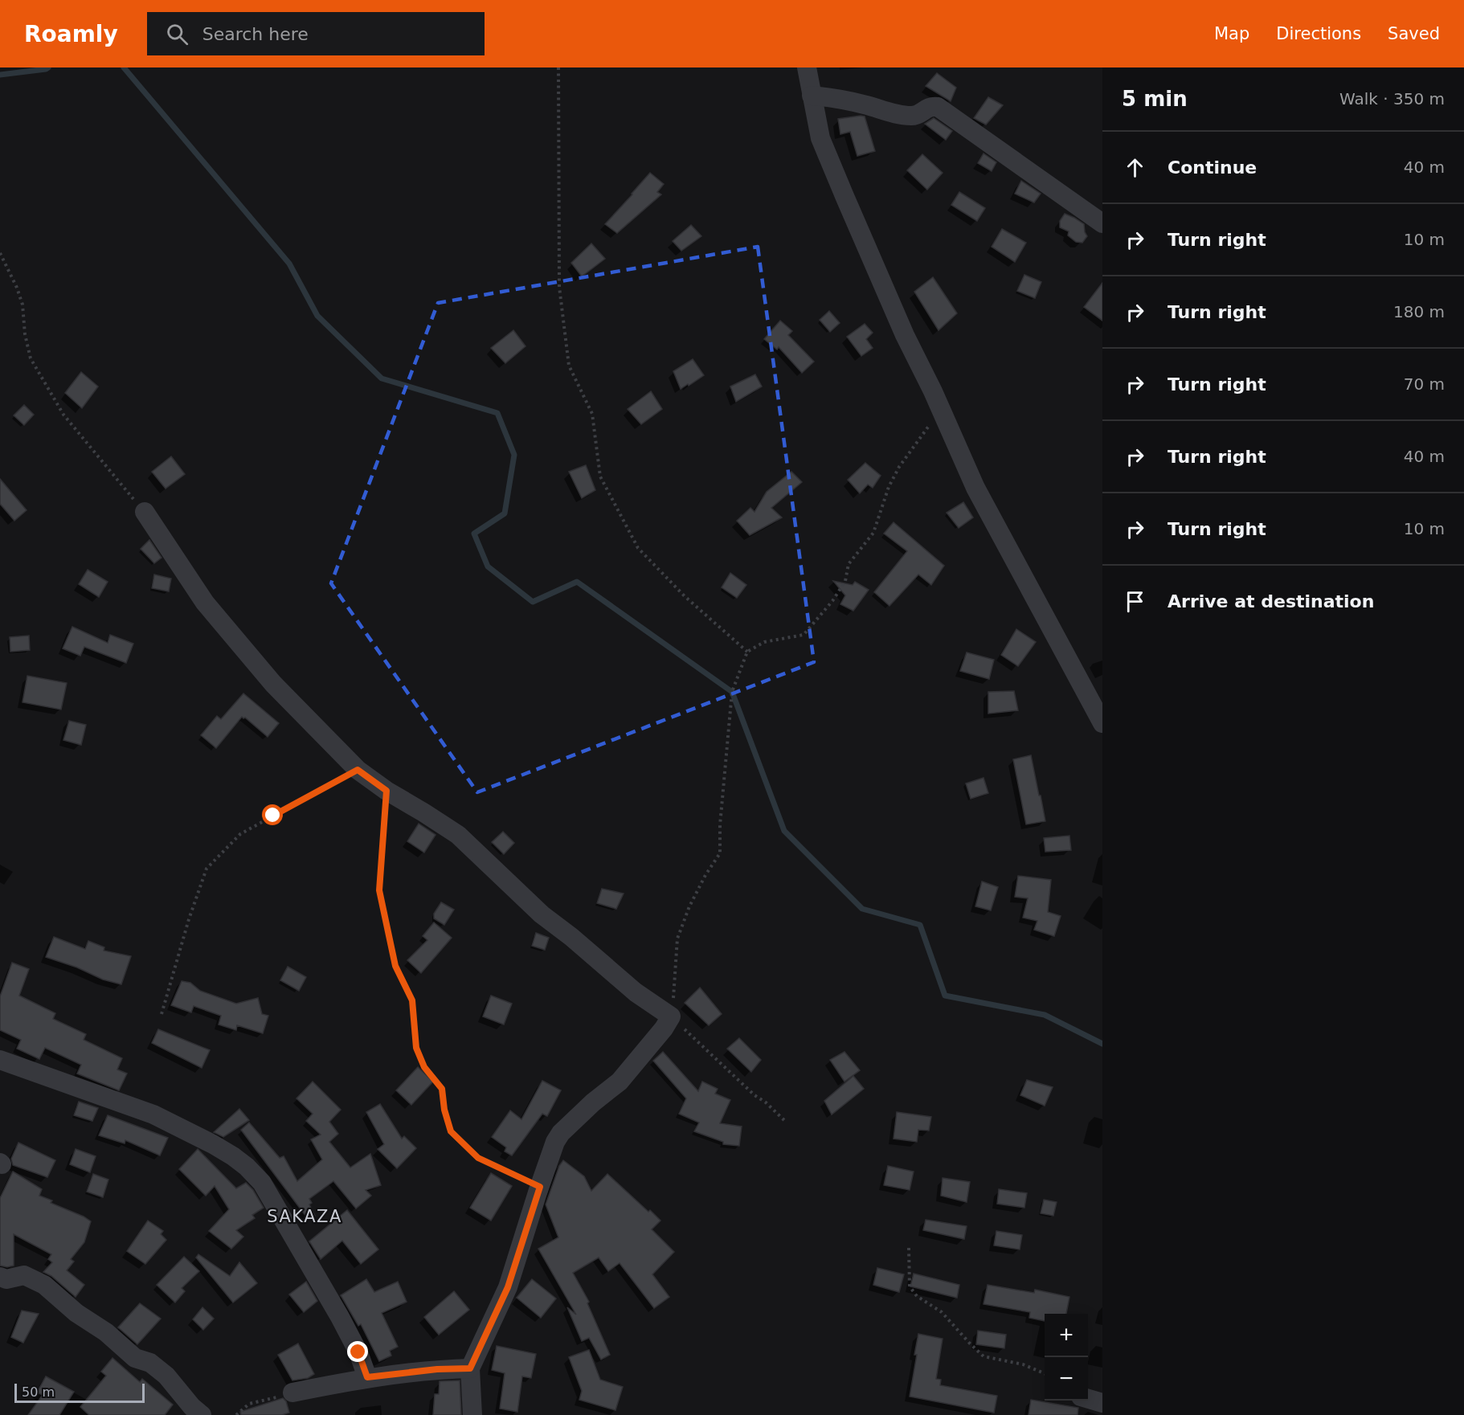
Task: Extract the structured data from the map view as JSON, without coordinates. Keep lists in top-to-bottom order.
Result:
{
  "districts": ["SAKAZA"],
  "scale_bar": "50 m",
  "page": {
    "header": "Roamly",
    "search": "Search here",
    "nav": ["Map", "Directions", "Saved"],
    "heading": ["5 min", "Walk · 350 m"],
    "list": [
      ["Continue", "40 m"],
      ["Turn right", "10 m"],
      ["Turn right", "180 m"],
      ["Turn right", "70 m"],
      ["Turn right", "40 m"],
      ["Turn right", "10 m"],
      "Arrive at destination"
    ],
    "map_buttons": ["+", "−"],
    "scale": "50 m"
  }
}
